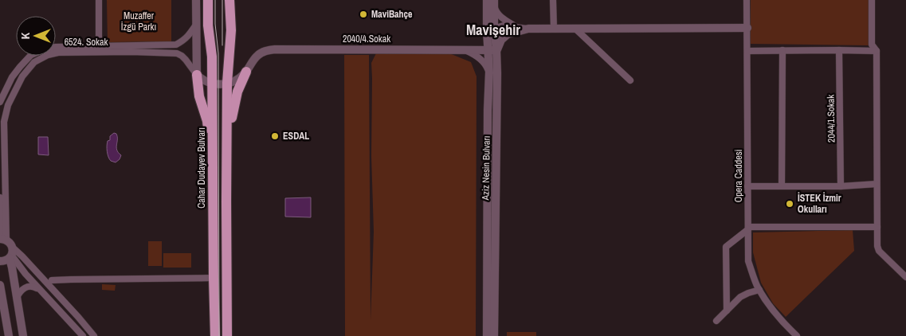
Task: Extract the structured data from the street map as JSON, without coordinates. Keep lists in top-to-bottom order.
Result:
{
  "streets": {
    "main road": ["Cahar Dudayev Bulvarı"],
    "street": [
      "2040/4.Sokak",
      "6524. Sokak",
      "2044/1.Sokak",
      "Aziz Nesin Bulvarı",
      "Opera Caddesi"
    ]
  },
  "crossings": [
    ["2040/4.Sokak", "Aziz Nesin Bulvarı"]
  ],
  "districts": ["Mavişehir"],
  "parks": ["Muzaffer İzgü Parkı"],
  "places": ["MaviBahçe", "ESDAL", "İSTEK İzmir Okulları"],
  "north": "left"
}
